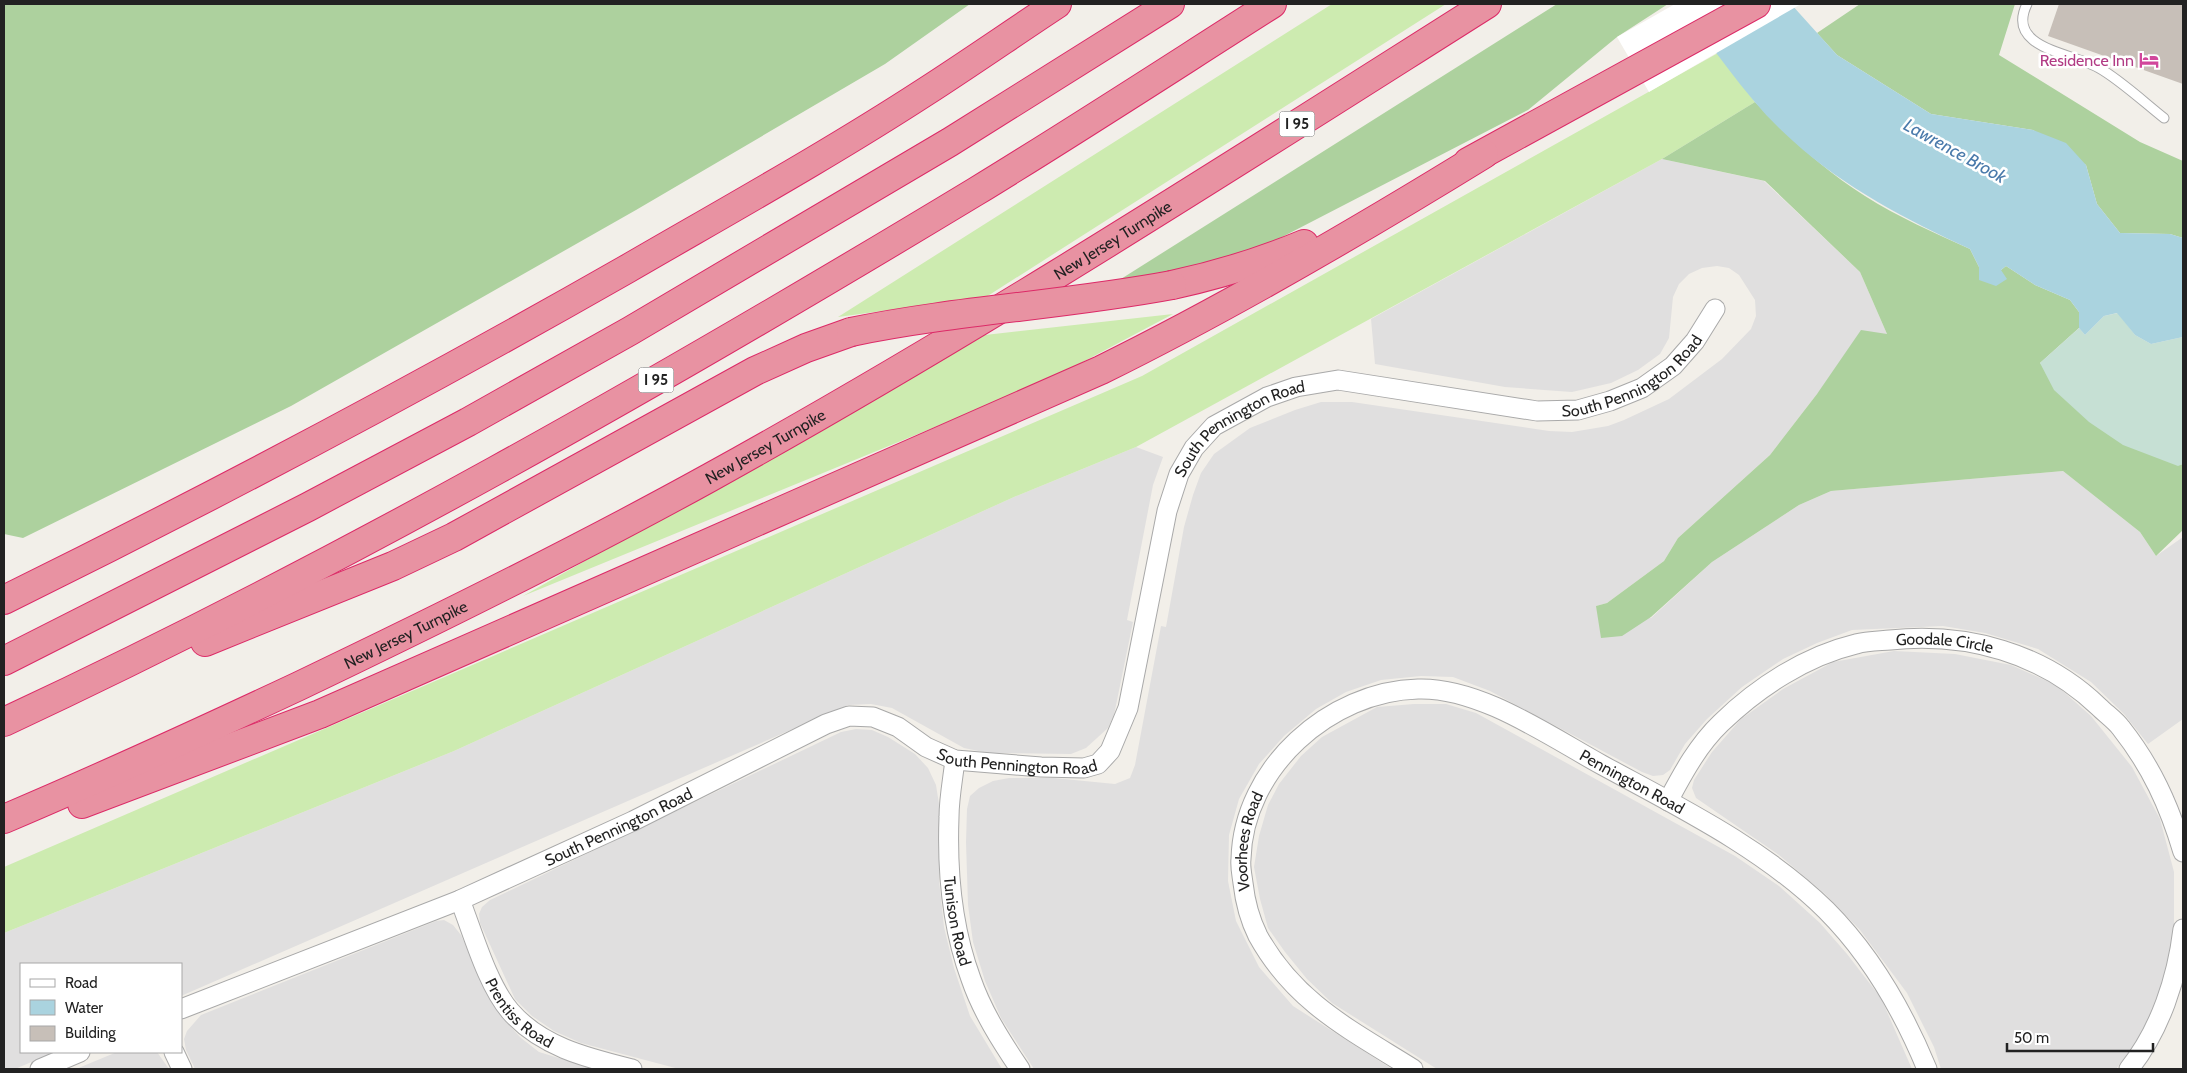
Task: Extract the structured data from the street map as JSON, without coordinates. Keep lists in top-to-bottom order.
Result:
{
  "streets": {
    "highway": ["I 95", "New Jersey Turnpike"],
    "street": [
      "South Pennington Road",
      "Goodale Circle",
      "Pennington Road",
      "Voorhees Road",
      "Tunison Road",
      "Prentiss Road"
    ]
  },
  "crossings": [
    ["South Pennington Road", "Tunison Road"],
    ["South Pennington Road", "Prentiss Road"],
    ["Goodale Circle", "Pennington Road"],
    ["Pennington Road", "Voorhees Road"]
  ],
  "water": ["Lawrence Brook"],
  "places": {
    "hotel": ["Residence Inn"]
  },
  "legend": ["Road", "Water", "Building"],
  "scale_bar": "50 m"
}
